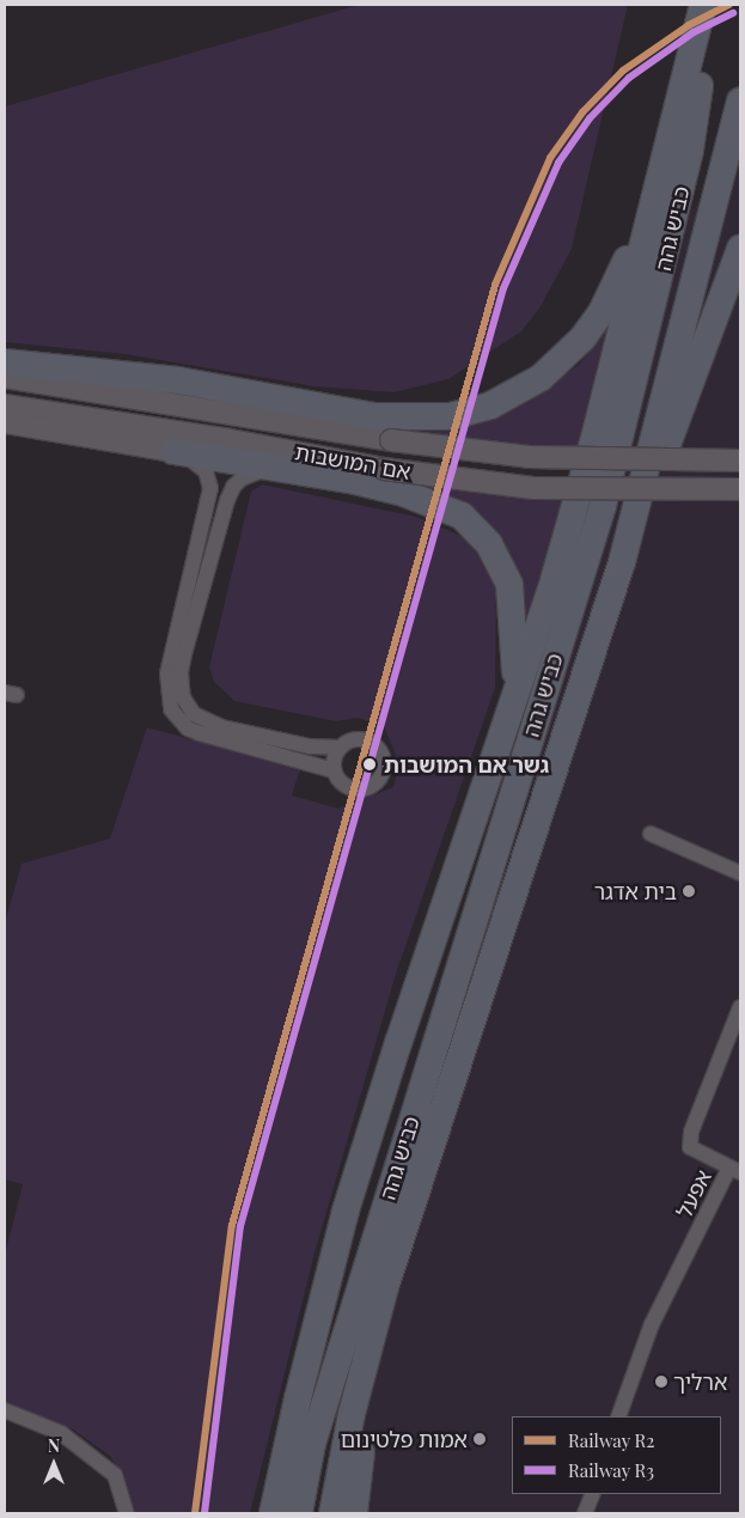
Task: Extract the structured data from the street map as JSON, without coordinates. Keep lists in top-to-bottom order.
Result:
{
  "streets": {
    "highway": ["כביש גהה"],
    "main road": ["אם המושבות"],
    "street": ["אפעל"]
  },
  "places": [
    "גשר אם המושבות",
    "בית אדגר",
    "ארליך",
    "אמות פלטינום"
  ],
  "lines": ["rail line R2", "rail line R3"],
  "legend": ["Railway R2", "Railway R3"],
  "north": "top"
}
